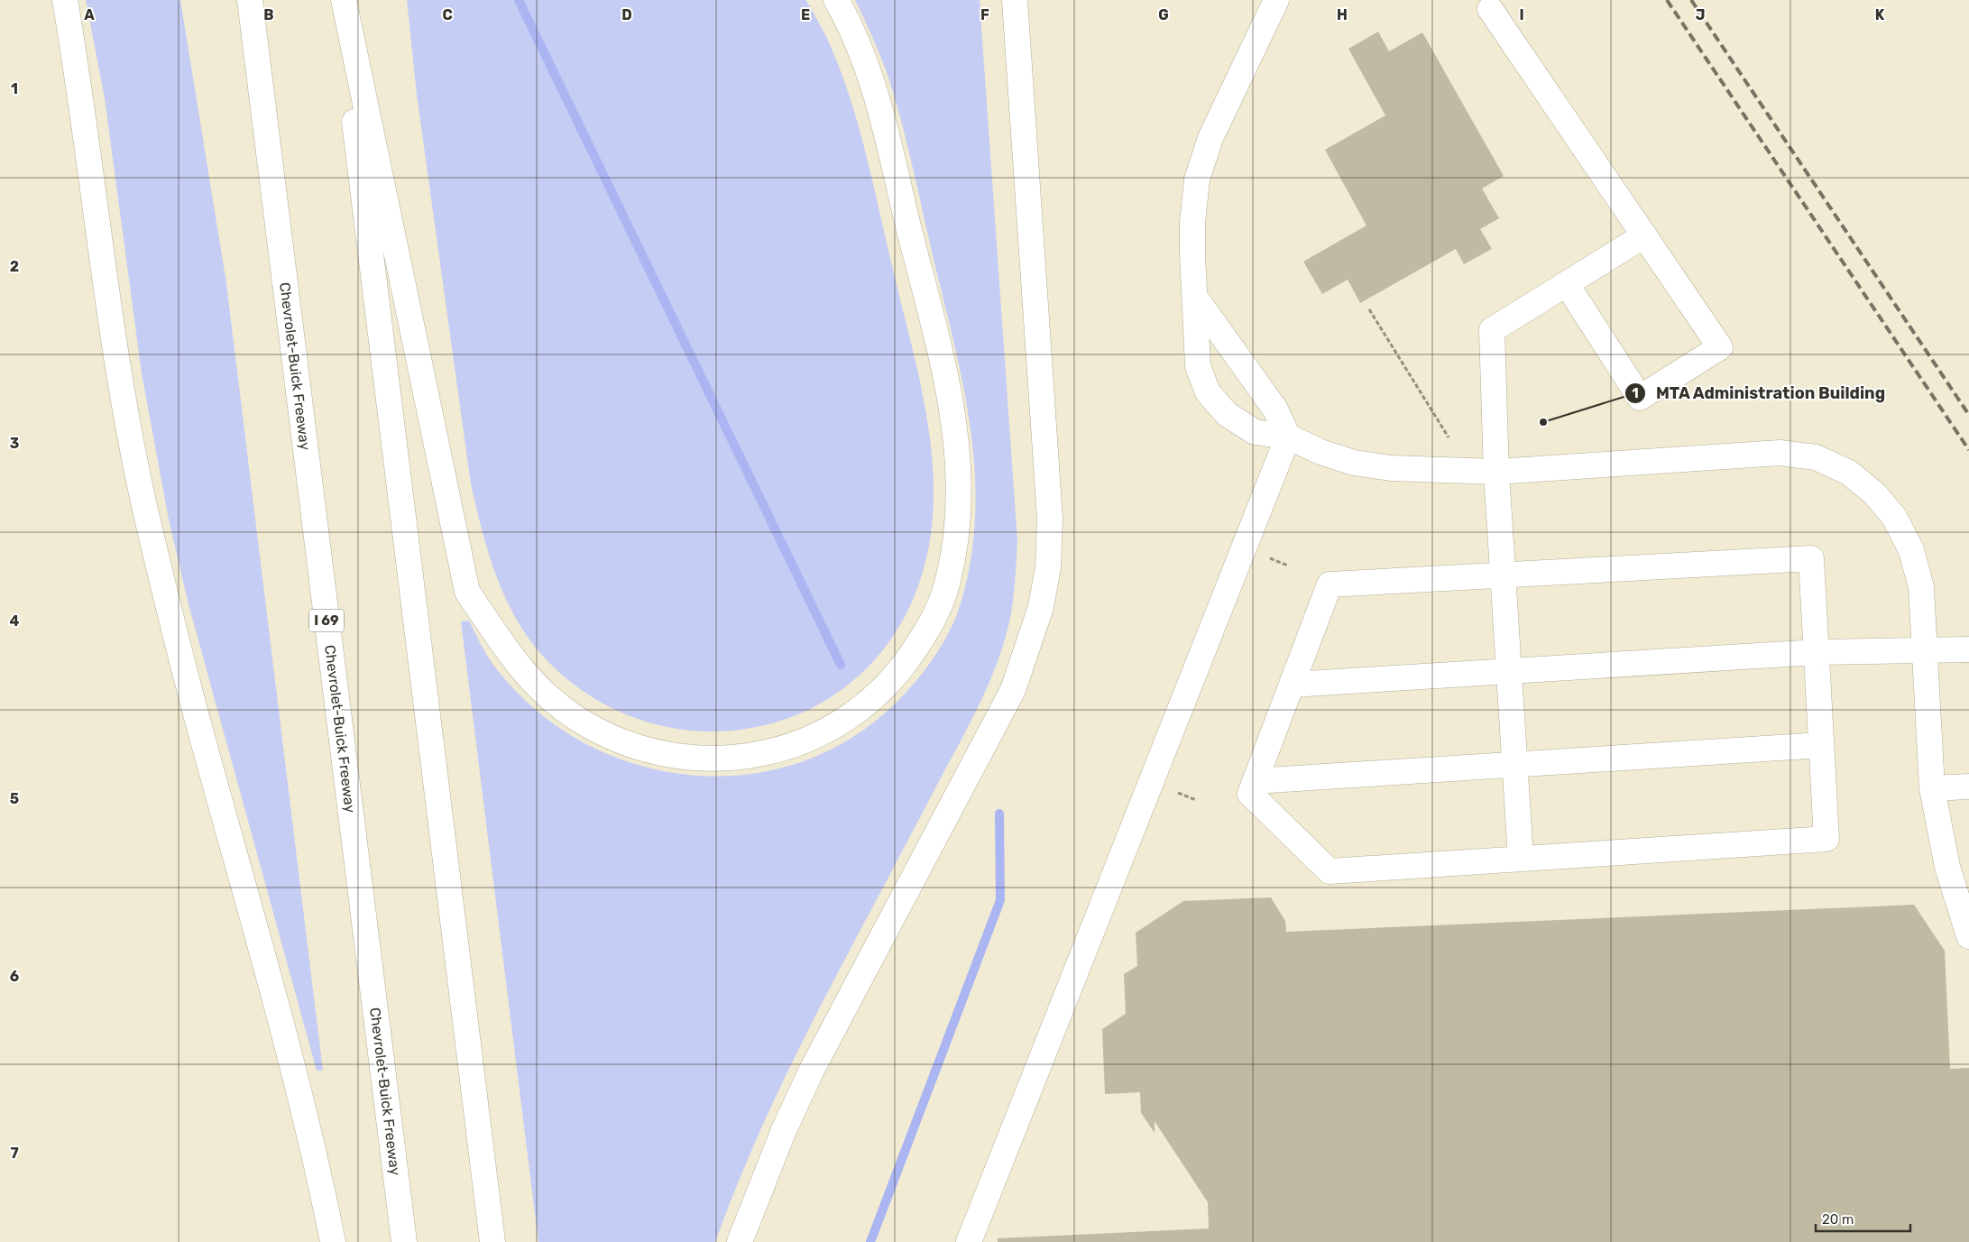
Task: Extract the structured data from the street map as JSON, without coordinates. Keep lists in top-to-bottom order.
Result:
{
  "streets": {
    "main road": ["Chevrolet-Buick Freeway", "I 69"]
  },
  "places": ["MTA Administration Building"],
  "scale_bar": "20 m",
  "grid": {
    "columns": [
      "A",
      "B",
      "C",
      "D",
      "E",
      "F",
      "G",
      "H",
      "I",
      "J",
      "K"
    ],
    "rows": [
      "1",
      "2",
      "3",
      "4",
      "5",
      "6",
      "7"
    ]
  }
}
